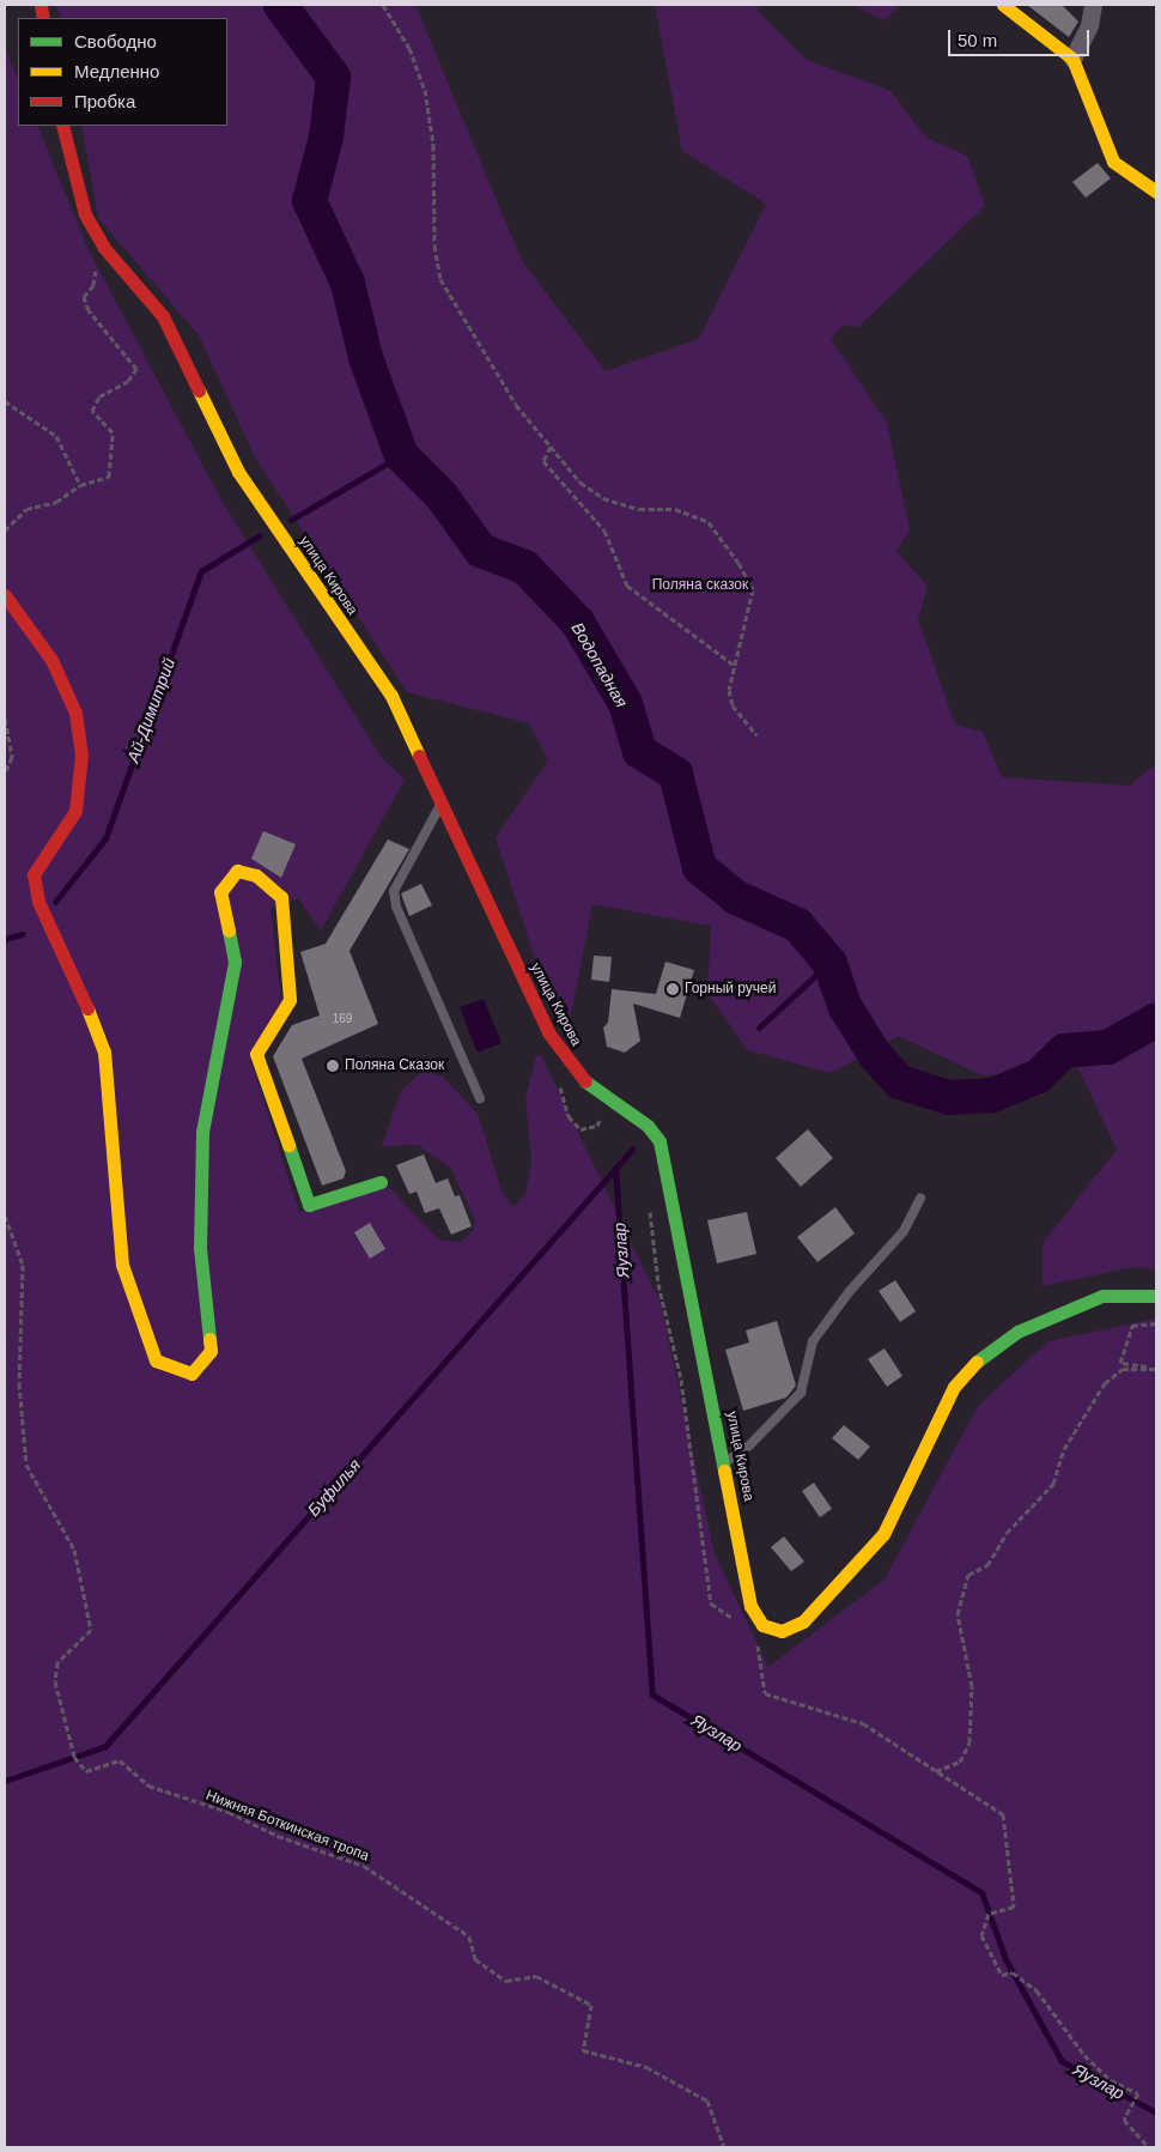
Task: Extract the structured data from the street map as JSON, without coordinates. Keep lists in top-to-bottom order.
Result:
{
  "streets": {
    "street": ["улица Кирова"],
    "path": ["Нижняя Боткинская тропа"]
  },
  "water": [
    "Водопадная",
    "Ай-Димитрий",
    "Яузлар",
    "Буфилья"
  ],
  "parks": ["Поляна сказок"],
  "places": ["Горный ручей", "Поляна Сказок"],
  "house_numbers": ["169"],
  "legend": ["Свободно", "Медленно", "Пробка"],
  "scale_bar": "50 m"
}
